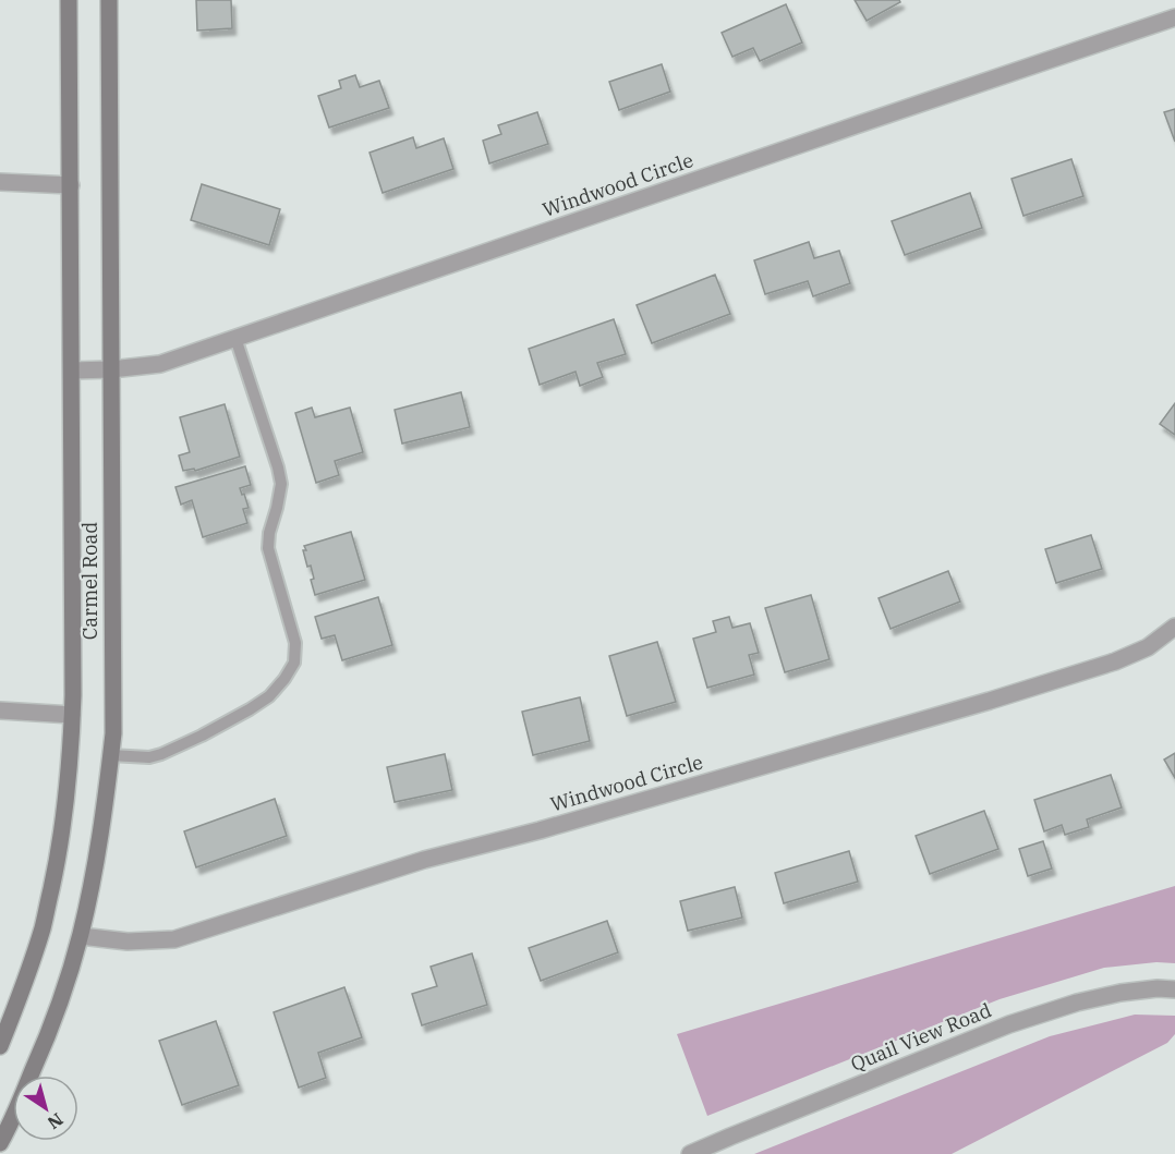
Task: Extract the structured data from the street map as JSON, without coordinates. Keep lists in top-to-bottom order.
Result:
{
  "streets": {
    "main road": ["Carmel Road"],
    "street": ["Windwood Circle", "Quail View Road"]
  },
  "crossings": [
    ["Windwood Circle", "Carmel Road"]
  ],
  "north": "bottom right"
}
